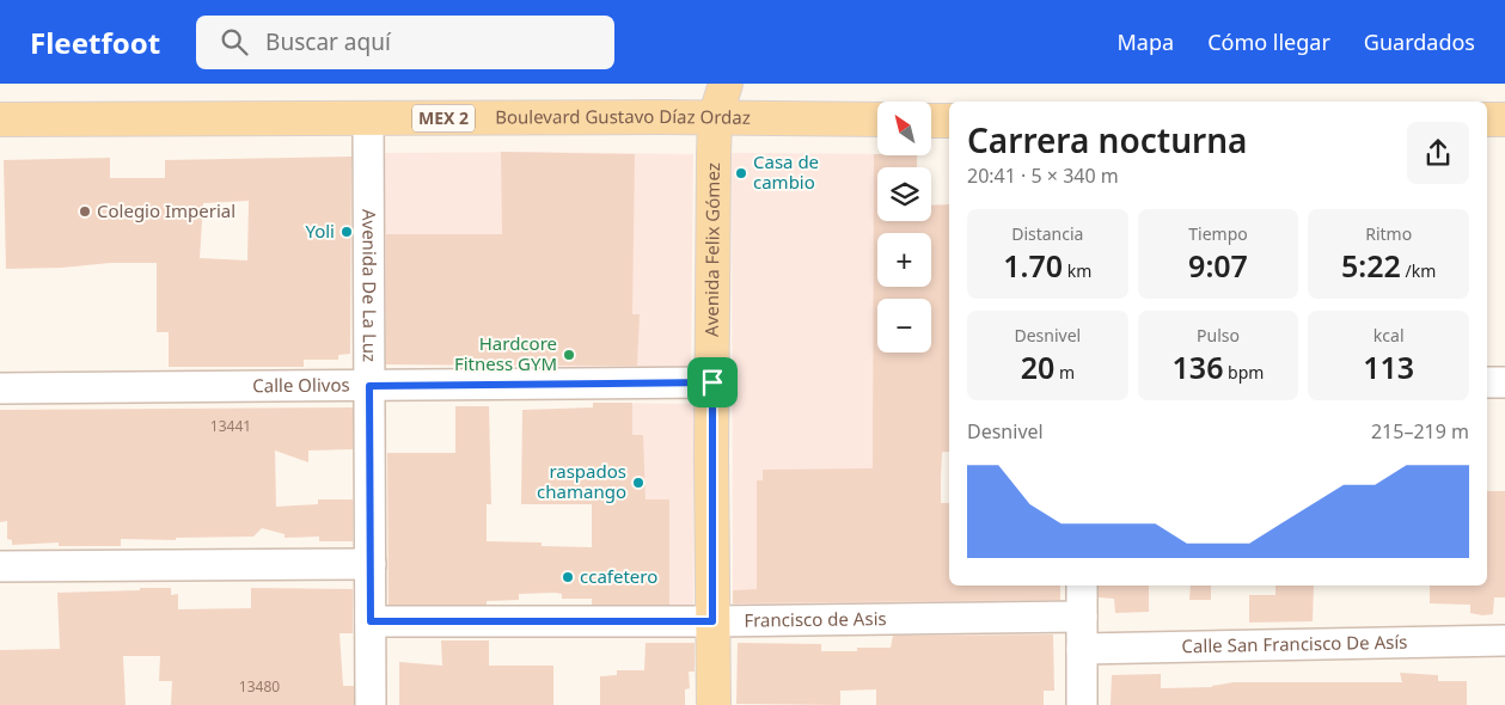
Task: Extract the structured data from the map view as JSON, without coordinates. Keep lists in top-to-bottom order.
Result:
{
  "streets": {
    "main road": ["MEX 2", "Boulevard Gustavo Díaz Ordaz", "Avenida Felix Gómez"],
    "street": [
      "Avenida De La Luz",
      "Calle Olivos",
      "Francisco de Asis",
      "Calle San Francisco De Asís"
    ]
  },
  "crossings": [
    ["Boulevard Gustavo Díaz Ordaz", "Avenida Felix Gómez"],
    ["Boulevard Gustavo Díaz Ordaz", "Avenida De La Luz"],
    ["Avenida Felix Gómez", "Calle Olivos"],
    ["Avenida Felix Gómez", "Francisco de Asis"],
    ["Avenida De La Luz", "Calle Olivos"],
    ["Avenida De La Luz", "Francisco de Asis"]
  ],
  "places": [
    "Casa de cambio",
    "Colegio Imperial",
    "Yoli",
    "Hardcore Fitness GYM",
    "raspados chamango",
    "ccafetero"
  ],
  "house_numbers": ["13441", "13480"],
  "north": "top left",
  "page": {
    "header": "Fleetfoot",
    "search": "Buscar aquí",
    "nav": ["Mapa", "Cómo llegar", "Guardados"],
    "map_buttons": ["+", "−"],
    "heading": ["Carrera nocturna", "20:41 · 5 × 340 m"],
    "stats": [
      ["Distancia", "1.70 km"],
      ["Tiempo", "9:07"],
      ["Ritmo", "5:22 /km"],
      ["Desnivel", "20 m"],
      ["Pulso", "136 bpm"],
      ["kcal", "113"]
    ],
    "chart": ["Desnivel", "215–219 m"]
  }
}
